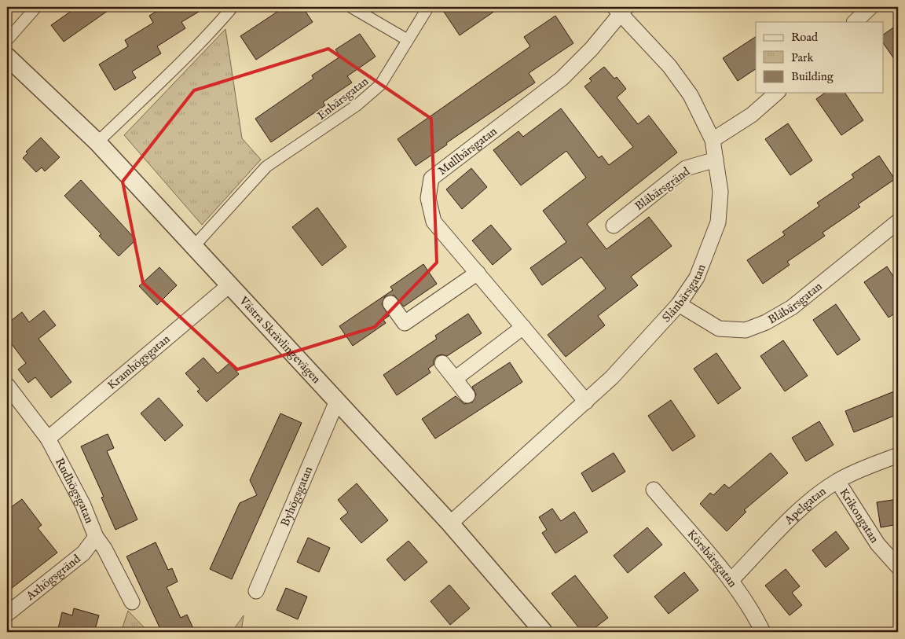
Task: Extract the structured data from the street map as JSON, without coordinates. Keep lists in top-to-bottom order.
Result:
{
  "streets": {
    "street": [
      "Enbärsgatan",
      "Mullbärsgatan",
      "Blåbärsgränd",
      "Slånbärsgatan",
      "Blåbärsgatan",
      "Västra Skrävlingevägen",
      "Kramhögsgatan",
      "Rudhögsgatan",
      "Byhögsgatan",
      "Apelgatan",
      "Krikongatan",
      "Körsbärsgatan",
      "Axhögsgränd"
    ]
  },
  "crossings": [
    ["Enbärsgatan", "Västra Skrävlingevägen"],
    ["Mullbärsgatan", "Slånbärsgatan"],
    ["Blåbärsgränd", "Slånbärsgatan"],
    ["Slånbärsgatan", "Blåbärsgatan"],
    ["Slånbärsgatan", "Västra Skrävlingevägen"],
    ["Västra Skrävlingevägen", "Kramhögsgatan"],
    ["Västra Skrävlingevägen", "Byhögsgatan"],
    ["Kramhögsgatan", "Rudhögsgatan"],
    ["Rudhögsgatan", "Axhögsgränd"],
    ["Apelgatan", "Krikongatan"],
    ["Apelgatan", "Körsbärsgatan"]
  ],
  "legend": ["Road", "Park", "Building"]
}
